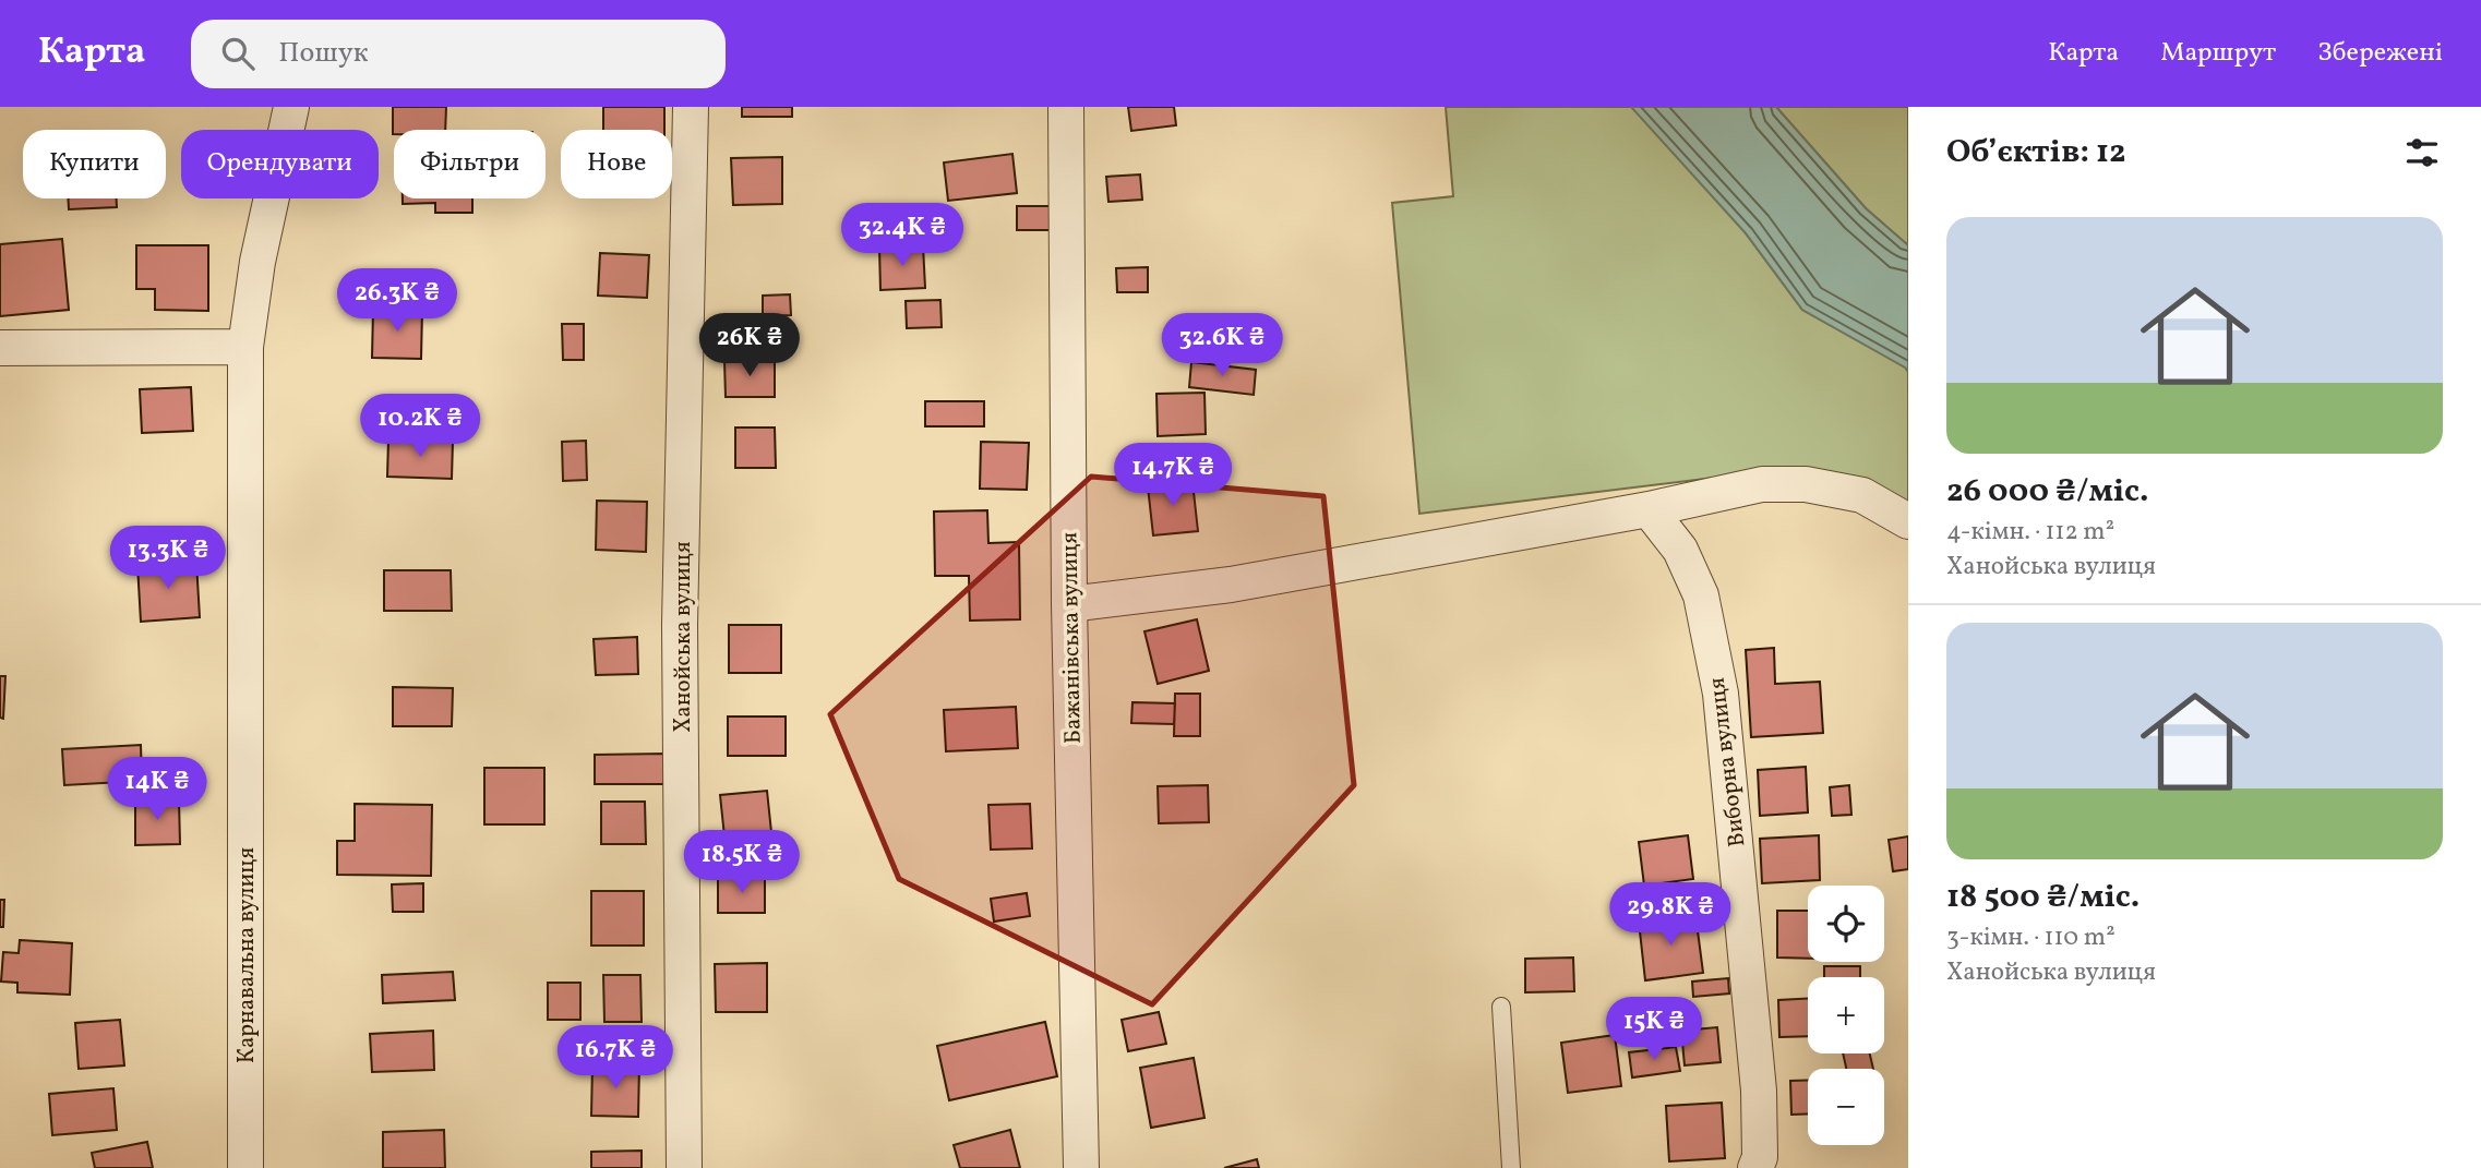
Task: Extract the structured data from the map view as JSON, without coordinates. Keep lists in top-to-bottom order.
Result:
{
  "streets": {
    "street": [
      "Ханойська вулиця",
      "Бажанівська вулиця",
      "Виборна вулиця",
      "Карнавальна вулиця"
    ]
  },
  "page": {
    "header": "Карта",
    "search": "Пошук",
    "nav": ["Карта", "Маршрут", "Збережені"],
    "heading": "Об’єктів: 12",
    "chip": [
      "Купити",
      "Орендувати",
      "Фільтри",
      "Нове"
    ],
    "list": [
      {
        "name": "26 000 ₴/міс.",
        "note": "4-кімн. · 112 m² · Ханойська вулиця"
      },
      {
        "name": "18 500 ₴/міс.",
        "note": "3-кімн. · 110 m² · Ханойська вулиця"
      }
    ],
    "price": [
      "32.4K ₴",
      "26.3K ₴",
      "26K ₴",
      "32.6K ₴",
      "10.2K ₴",
      "14.7K ₴",
      "13.3K ₴",
      "14K ₴",
      "18.5K ₴",
      "29.8K ₴",
      "15K ₴",
      "16.7K ₴"
    ],
    "map_buttons": ["+", "−"]
  }
}
